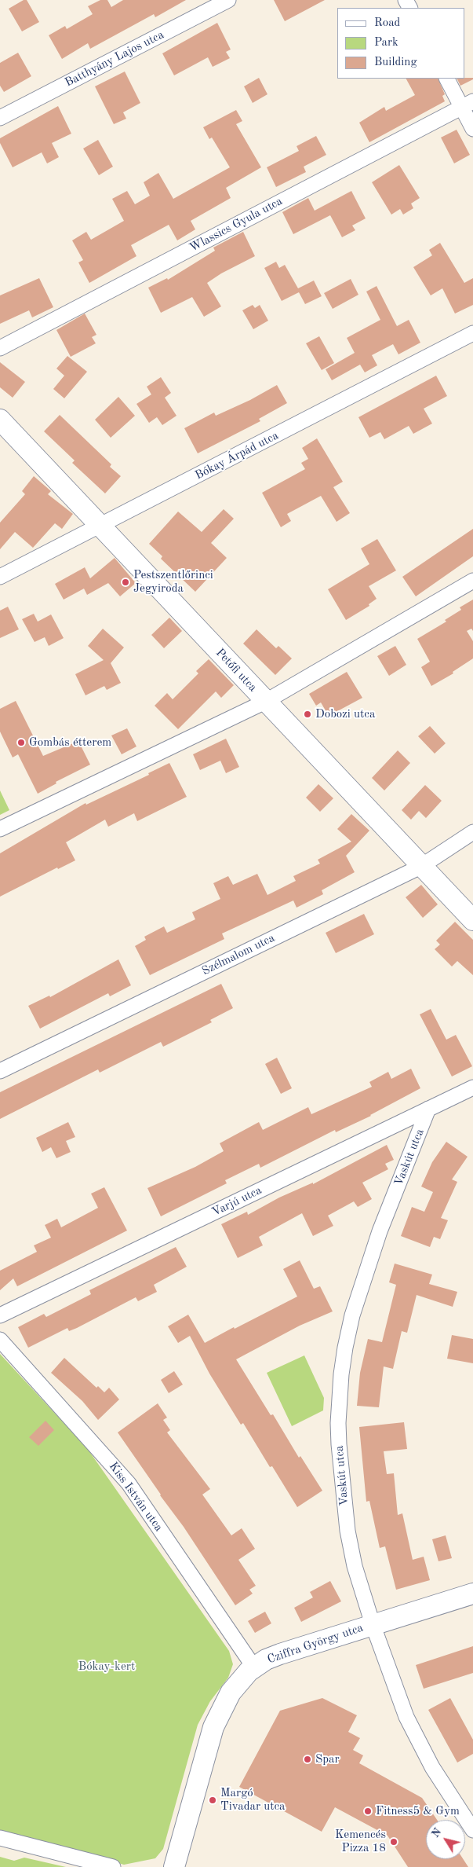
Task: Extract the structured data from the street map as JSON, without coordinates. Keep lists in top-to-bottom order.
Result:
{
  "streets": {
    "main road": ["Petőfi utca", "Cziffra György utca"],
    "street": [
      "Batthyány Lajos utca",
      "Wlassics Gyula utca",
      "Bókay Árpád utca",
      "Szélmalom utca",
      "Vaskút utca",
      "Varjú utca",
      "Kiss István utca"
    ]
  },
  "crossings": [
    ["Bókay Árpád utca", "Petőfi utca"],
    ["Petőfi utca", "Szélmalom utca"],
    ["Vaskút utca", "Varjú utca"],
    ["Vaskút utca", "Cziffra György utca"],
    ["Kiss István utca", "Cziffra György utca"]
  ],
  "parks": ["Bókay-kert"],
  "places": [
    "Pestszentlőrinci Jegyiroda",
    "Dobozi utca",
    "Gombás étterem",
    "Spar",
    "Margó Tivadar utca",
    "Fitness5 & Gym",
    "Kemencés Pizza 18"
  ],
  "legend": ["Road", "Park", "Building"],
  "north": "top left"
}
